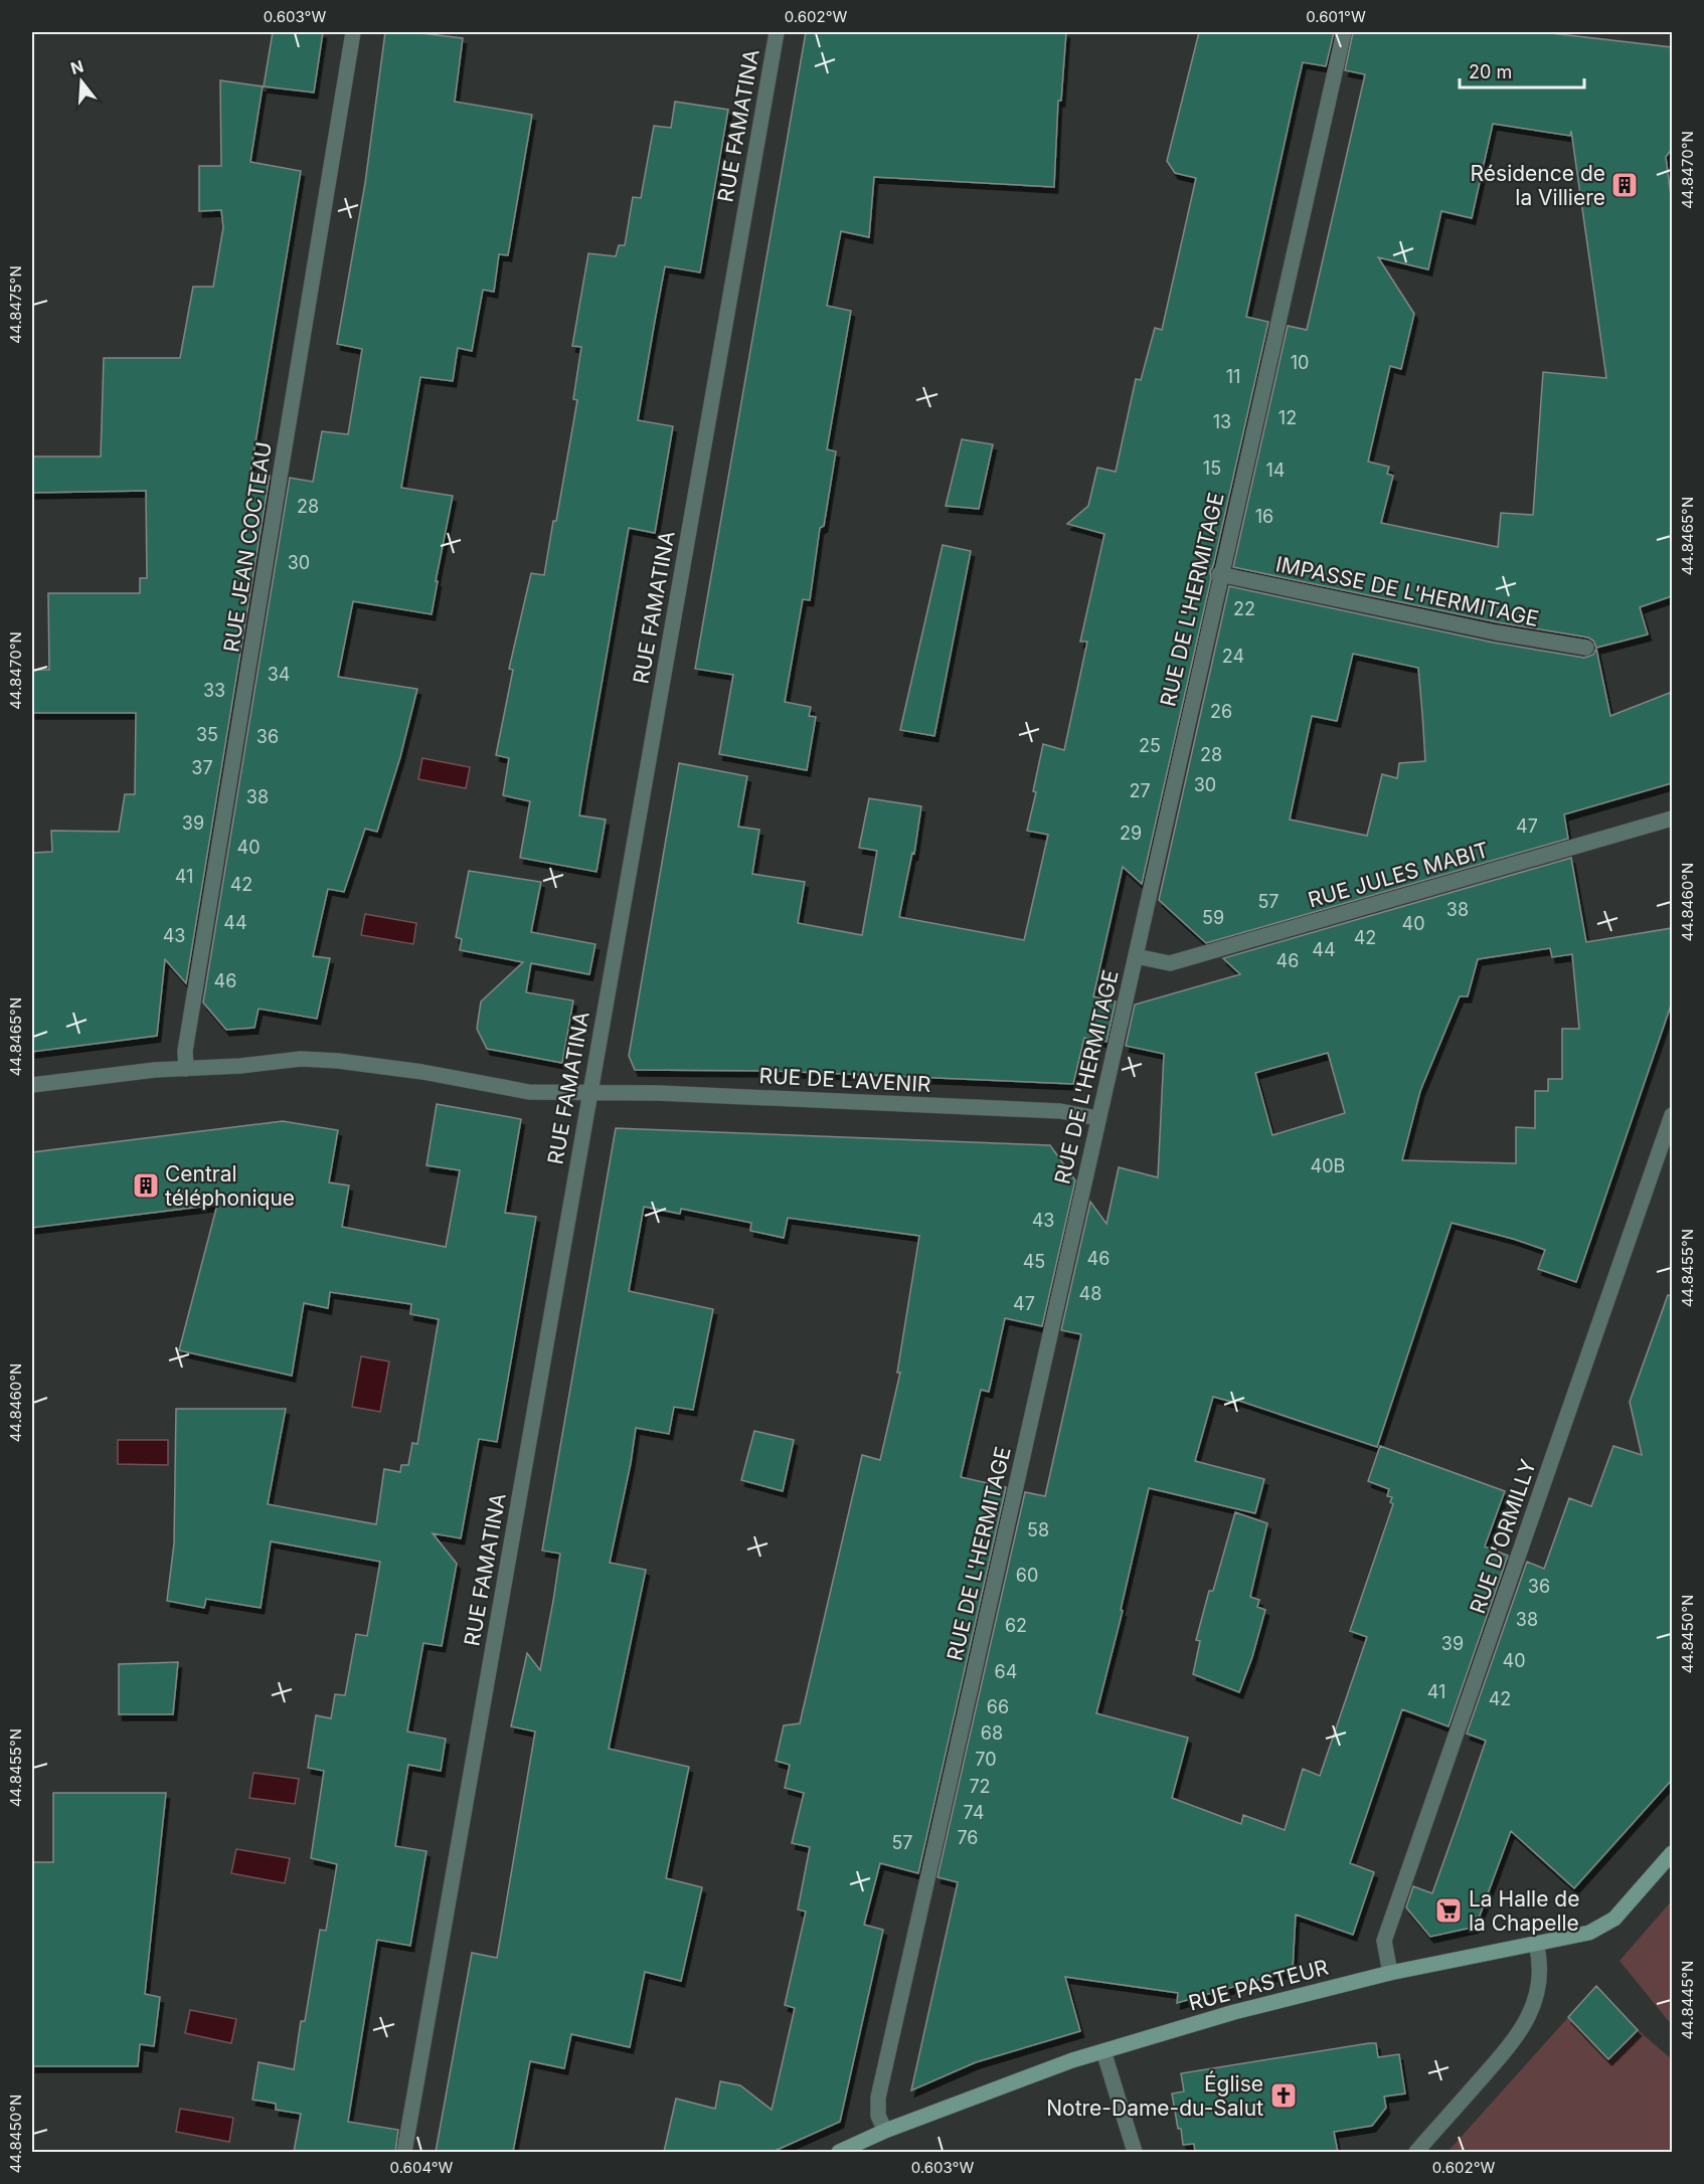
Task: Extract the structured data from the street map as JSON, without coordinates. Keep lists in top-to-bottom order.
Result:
{
  "streets": {
    "street": [
      "RUE FAMATINA",
      "RUE JEAN COCTEAU",
      "IMPASSE DE L'HERMITAGE",
      "RUE DE L'HERMITAGE",
      "RUE JULES MABIT",
      "RUE DE L'AVENIR",
      "RUE D'ORMILLY",
      "RUE PASTEUR"
    ]
  },
  "crossings": [
    ["RUE FAMATINA", "RUE DE L'AVENIR"],
    ["RUE JEAN COCTEAU", "RUE DE L'AVENIR"],
    ["IMPASSE DE L'HERMITAGE", "RUE DE L'HERMITAGE"],
    ["RUE DE L'HERMITAGE", "RUE JULES MABIT"],
    ["RUE DE L'HERMITAGE", "RUE DE L'AVENIR"],
    ["RUE DE L'HERMITAGE", "RUE PASTEUR"],
    ["RUE D'ORMILLY", "RUE PASTEUR"]
  ],
  "places": {
    "building": ["Résidence de la Villiere", "Central téléphonique"],
    "supermarket": ["La Halle de la Chapelle"],
    "church": ["Église Notre-Dame-du-Salut"]
  },
  "house_numbers": [
    "10",
    "11",
    "12",
    "13",
    "15",
    "14",
    "28",
    "16",
    "30",
    "22",
    "24",
    "34",
    "33",
    "26",
    "35",
    "36",
    "25",
    "28",
    "37",
    "30",
    "27",
    "38",
    "39",
    "47",
    "29",
    "40",
    "41",
    "42",
    "57",
    "38",
    "59",
    "44",
    "40",
    "43",
    "42",
    "44",
    "46",
    "46",
    "40B",
    "43",
    "46",
    "45",
    "48",
    "47",
    "58",
    "60",
    "36",
    "38",
    "62",
    "39",
    "40",
    "64",
    "41",
    "42",
    "66",
    "68",
    "70",
    "72",
    "74",
    "76",
    "57"
  ],
  "scale_bar": "20 m",
  "north": "top",
  "coordinates": [
    "0.603°W",
    "0.602°W",
    "0.601°W",
    "44.8470°N",
    "44.8475°N",
    "44.8465°N",
    "44.8460°N",
    "44.8455°N",
    "44.8450°N",
    "44.8445°N",
    "0.604°W"
  ]
}
